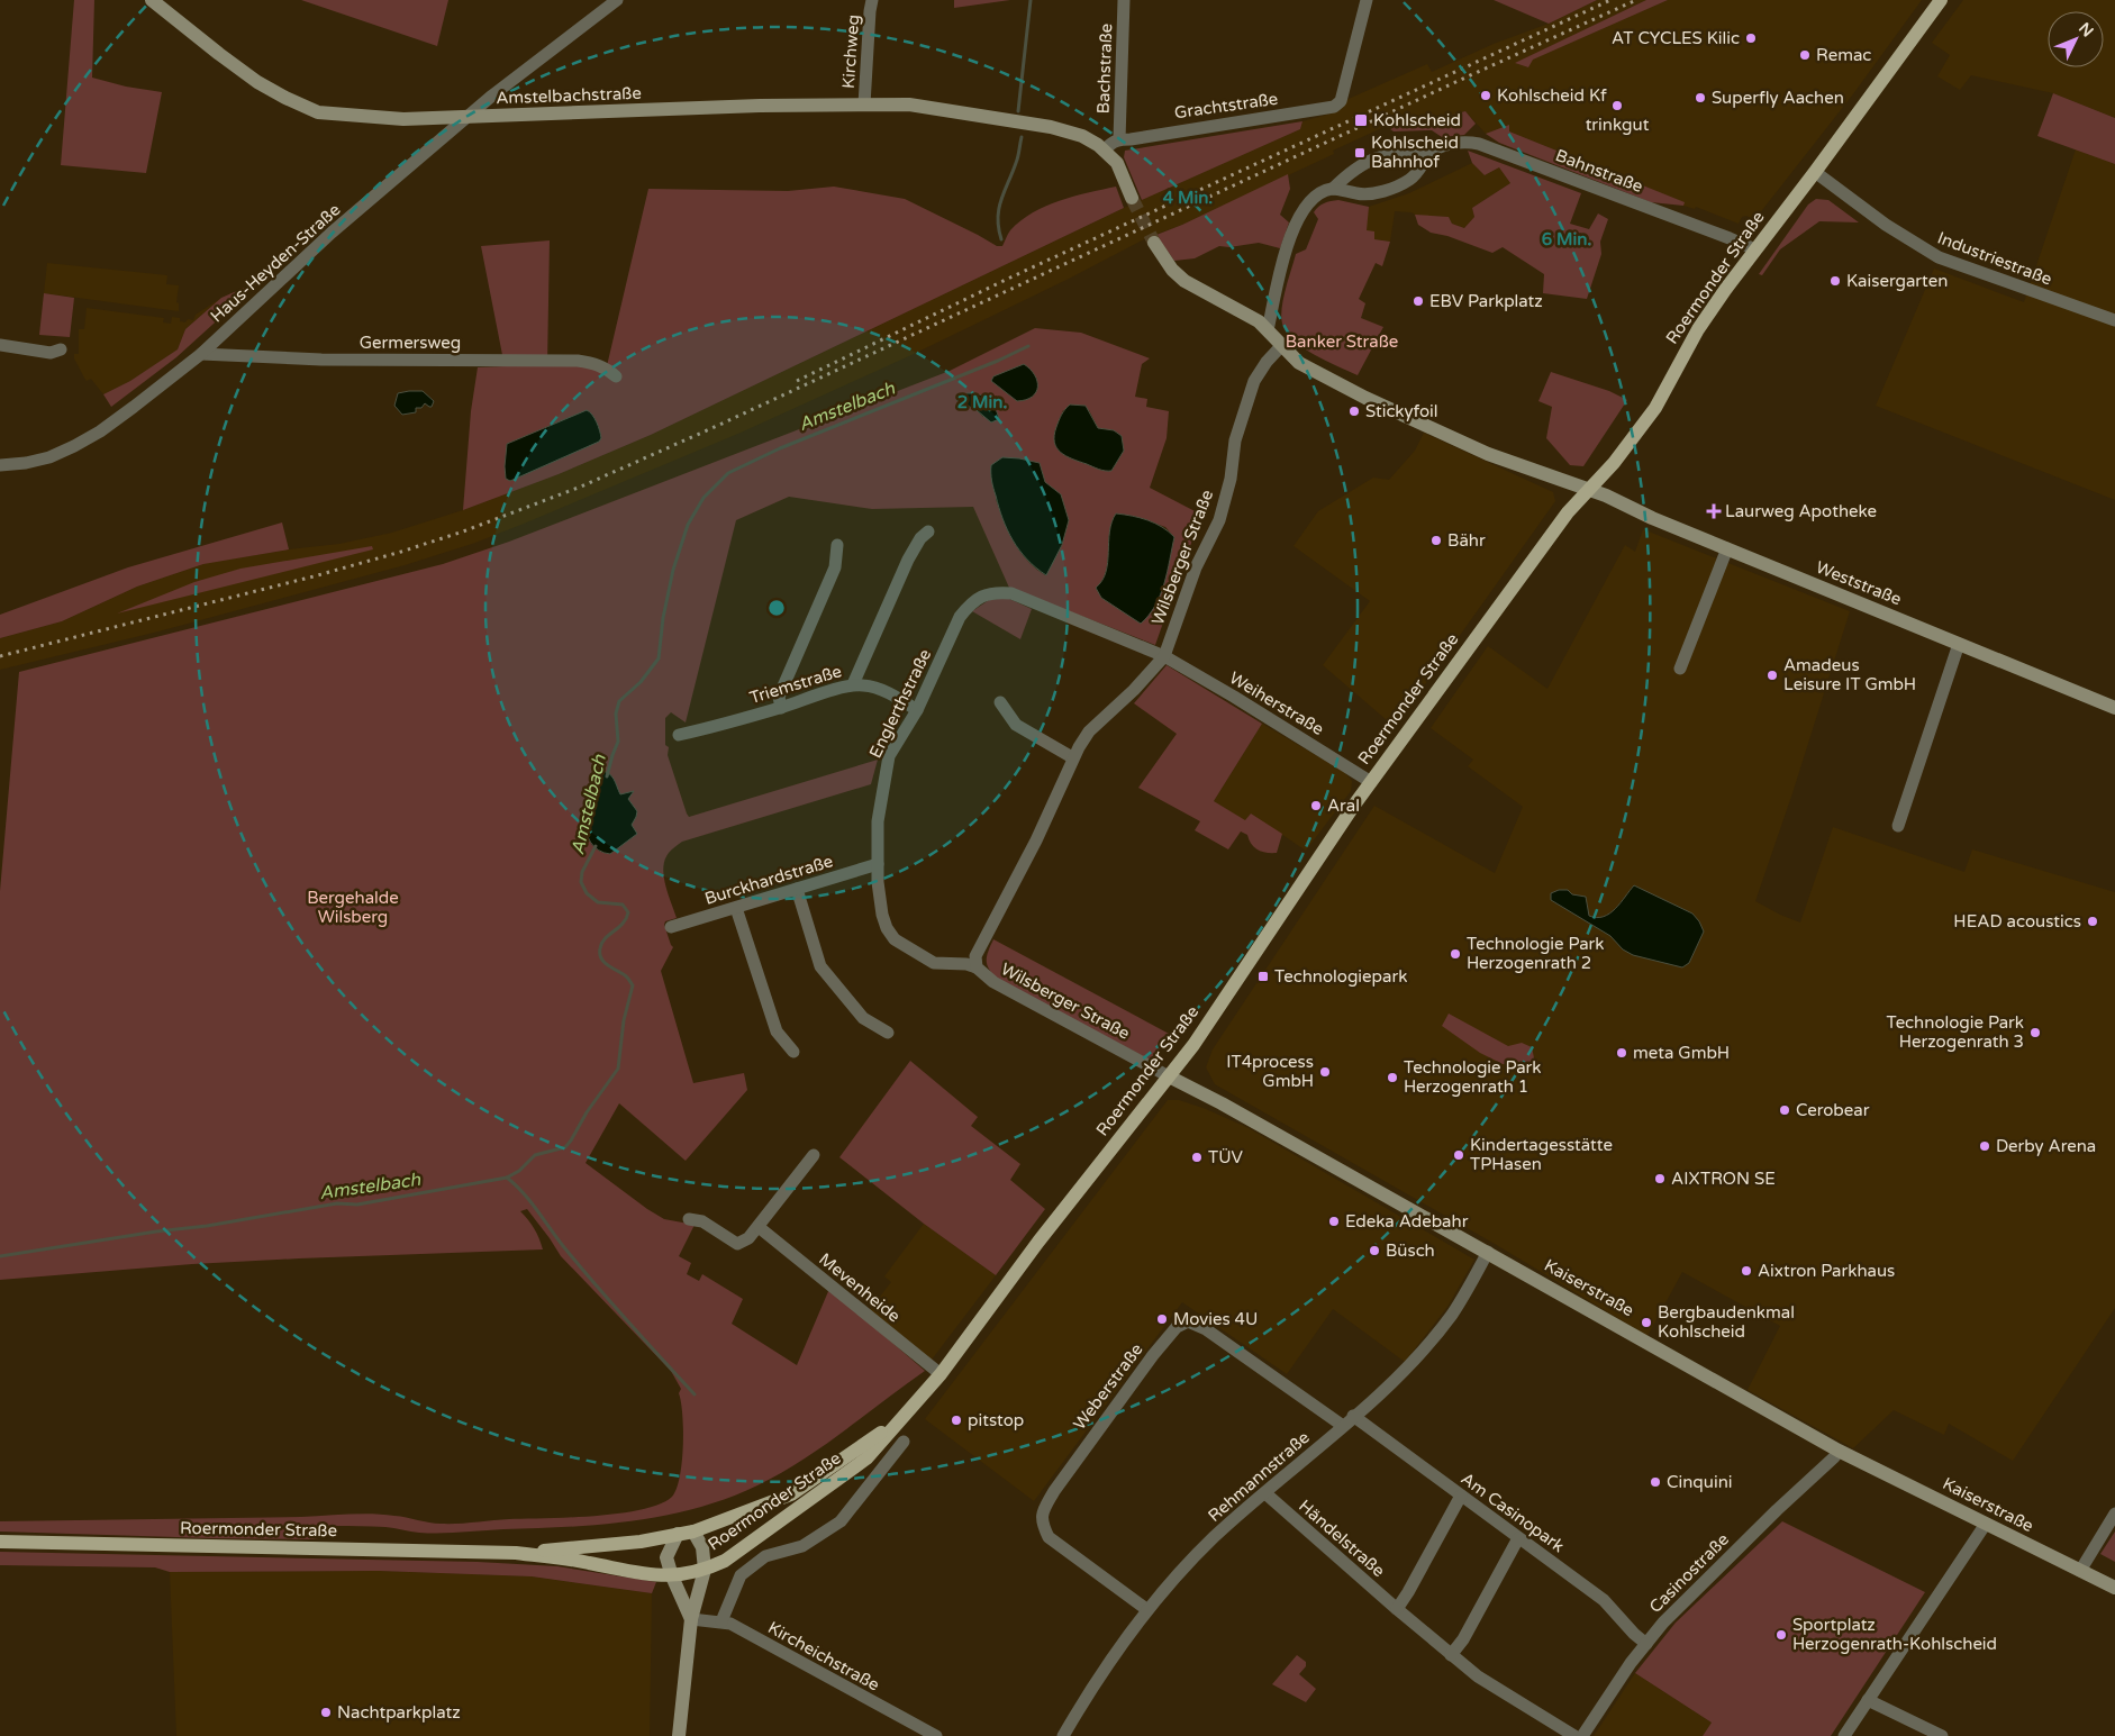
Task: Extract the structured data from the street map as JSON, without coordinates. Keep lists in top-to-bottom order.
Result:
{
  "streets": {
    "main road": ["Roermonder Straße"],
    "street": [
      "Kirchweg",
      "Bachstraße",
      "Amstelbachstraße",
      "Grachtstraße",
      "Bahnstraße",
      "Industriestraße",
      "Haus-Heyden-Straße",
      "Germersweg",
      "Wilsberger Straße",
      "Weststraße",
      "Triemstraße",
      "Englerthstraße",
      "Weiherstraße",
      "Burckhardstraße",
      "Mevenheide",
      "Kaiserstraße",
      "Weberstraße",
      "Rehmannstraße",
      "Am Casinopark",
      "Händelstraße",
      "Casinostraße",
      "Kircheichstraße"
    ]
  },
  "crossings": [
    ["Kirchweg", "Amstelbachstraße"],
    ["Bachstraße", "Grachtstraße"],
    ["Amstelbachstraße", "Grachtstraße"],
    ["Amstelbachstraße", "Haus-Heyden-Straße"],
    ["Bahnstraße", "Roermonder Straße"],
    ["Industriestraße", "Roermonder Straße"],
    ["Haus-Heyden-Straße", "Germersweg"],
    ["Roermonder Straße", "Wilsberger Straße"],
    ["Roermonder Straße", "Weststraße"],
    ["Roermonder Straße", "Weiherstraße"],
    ["Roermonder Straße", "Mevenheide"],
    ["Roermonder Straße", "Kaiserstraße"],
    ["Wilsberger Straße", "Englerthstraße"],
    ["Wilsberger Straße", "Weiherstraße"],
    ["Wilsberger Straße", "Kaiserstraße"],
    ["Triemstraße", "Englerthstraße"],
    ["Englerthstraße", "Weiherstraße"],
    ["Englerthstraße", "Burckhardstraße"],
    ["Kaiserstraße", "Rehmannstraße"],
    ["Kaiserstraße", "Casinostraße"],
    ["Weberstraße", "Rehmannstraße"],
    ["Rehmannstraße", "Am Casinopark"],
    ["Rehmannstraße", "Händelstraße"],
    ["Am Casinopark", "Casinostraße"]
  ],
  "water": ["Amstelbach"],
  "parks": ["Banker Straße", "Bergehalde Wilsberg"],
  "places": {
    "other": [
      "AT CYCLES Kilic",
      "Remac",
      "Kohlscheid Kf",
      "Superfly Aachen",
      "trinkgut",
      "Kaisergarten",
      "EBV Parkplatz",
      "Stickyfoil",
      "Bähr",
      "Amadeus Leisure IT GmbH",
      "Aral",
      "HEAD acoustics",
      "Technologie Park Herzogenrath 2",
      "Technologie Park Herzogenrath 3",
      "meta GmbH",
      "IT4process GmbH",
      "Technologie Park Herzogenrath 1",
      "Cerobear",
      "Derby Arena",
      "Kindertagesstätte TPHasen",
      "TÜV",
      "AIXTRON SE",
      "Edeka Adebahr",
      "Büsch",
      "Aixtron Parkhaus",
      "Movies 4U",
      "Bergbaudenkmal Kohlscheid",
      "pitstop",
      "Cinquini",
      "Sportplatz Herzogenrath-Kohlscheid",
      "Nachtparkplatz"
    ],
    "transit": ["Kohlscheid", "Kohlscheid Bahnhof", "Technologiepark"],
    "health": ["Laurweg Apotheke"]
  },
  "north": "top right",
  "rings": ["4 Min.", "6 Min.", "2 Min."]
}
